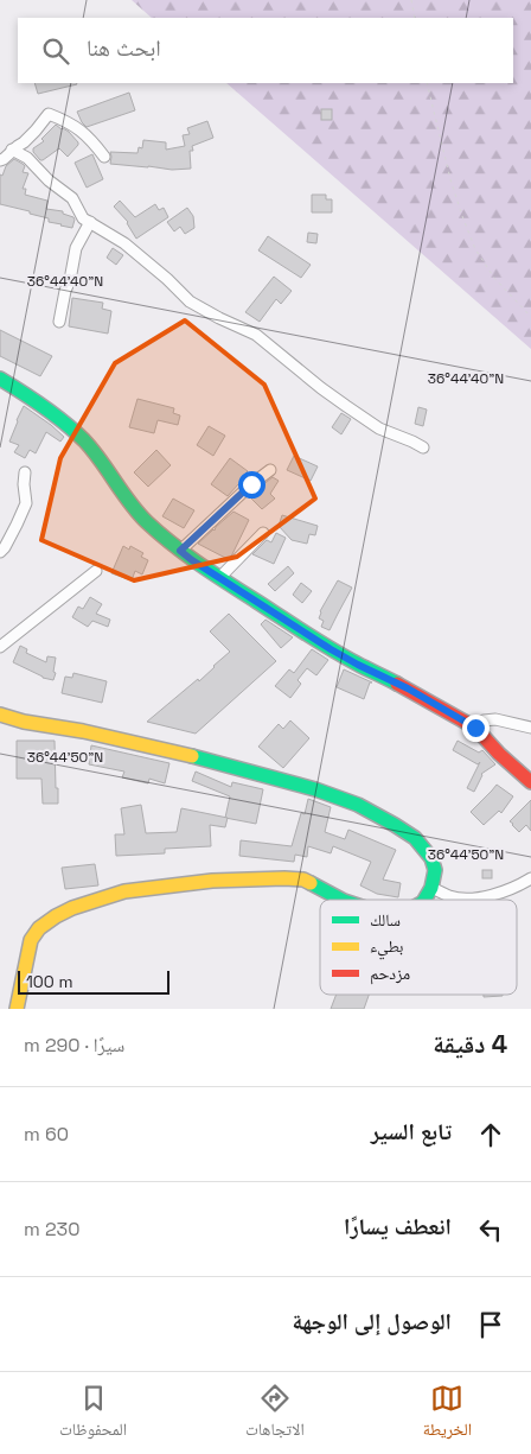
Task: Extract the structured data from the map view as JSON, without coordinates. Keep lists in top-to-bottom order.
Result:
{
  "legend": ["سالك", "بطيء", "مزدحم"],
  "scale_bar": "100 m",
  "page": {
    "search": "ابحث هنا",
    "scale": "100 m",
    "heading": ["4 دقيقة", "سيرًا · 290 m"],
    "list": [
      ["تابع السير", "60 m"],
      ["انعطف يسارًا", "230 m"],
      "الوصول إلى الوجهة"
    ],
    "nav": ["الخريطة", "الاتجاهات", "المحفوظات"]
  },
  "coordinates": ["36°44'40\"N", "36°44'50\"N"]
}
